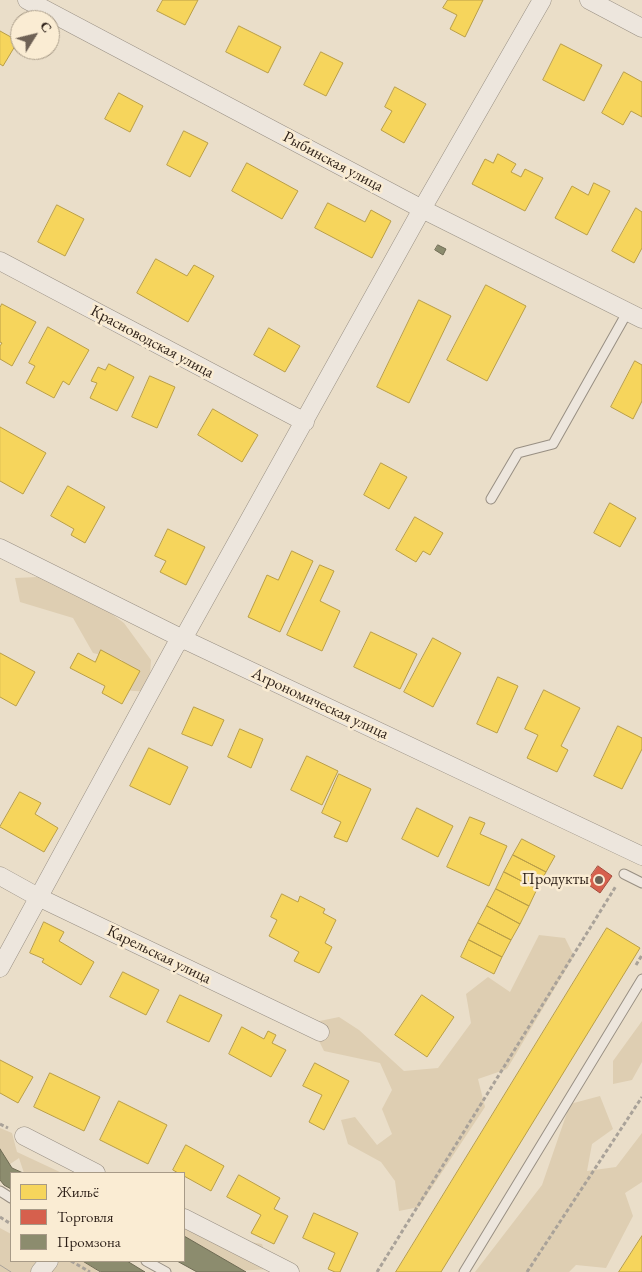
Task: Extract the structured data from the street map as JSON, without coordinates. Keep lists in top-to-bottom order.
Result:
{
  "streets": {
    "street": [
      "Рыбинская улица",
      "Красноводская улица",
      "Агрономическая улица",
      "Карельская улица"
    ]
  },
  "places": ["Продукты"],
  "legend": ["Жильё", "Торговля", "Промзона"],
  "north": "top right"
}
